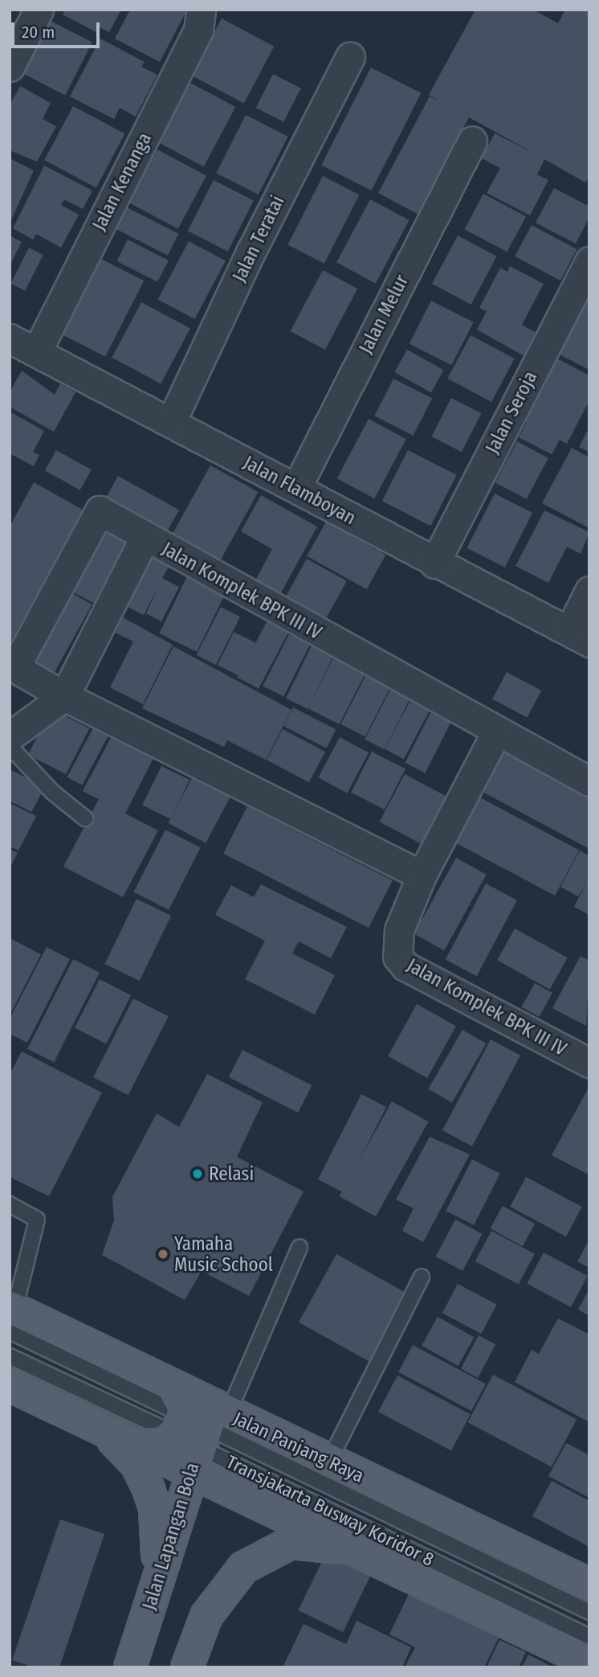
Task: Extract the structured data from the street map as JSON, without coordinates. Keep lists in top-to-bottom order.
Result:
{
  "streets": {
    "main road": ["Jalan Panjang Raya", "Jalan Lapangan Bola"],
    "street": [
      "Jalan Kenanga",
      "Jalan Teratai",
      "Jalan Melur",
      "Jalan Seroja",
      "Jalan Flamboyan",
      "Jalan Komplek BPK III IV"
    ],
    "lane": ["Transjakarta Busway Koridor 8"]
  },
  "crossings": [
    ["Jalan Kenanga", "Jalan Flamboyan"],
    ["Jalan Teratai", "Jalan Flamboyan"],
    ["Jalan Melur", "Jalan Flamboyan"],
    ["Jalan Seroja", "Jalan Flamboyan"],
    ["Jalan Panjang Raya", "Transjakarta Busway Koridor 8"],
    ["Jalan Panjang Raya", "Jalan Lapangan Bola"],
    ["Transjakarta Busway Koridor 8", "Jalan Lapangan Bola"]
  ],
  "places": ["Relasi", "Yamaha Music School"],
  "scale_bar": "20 m"
}
